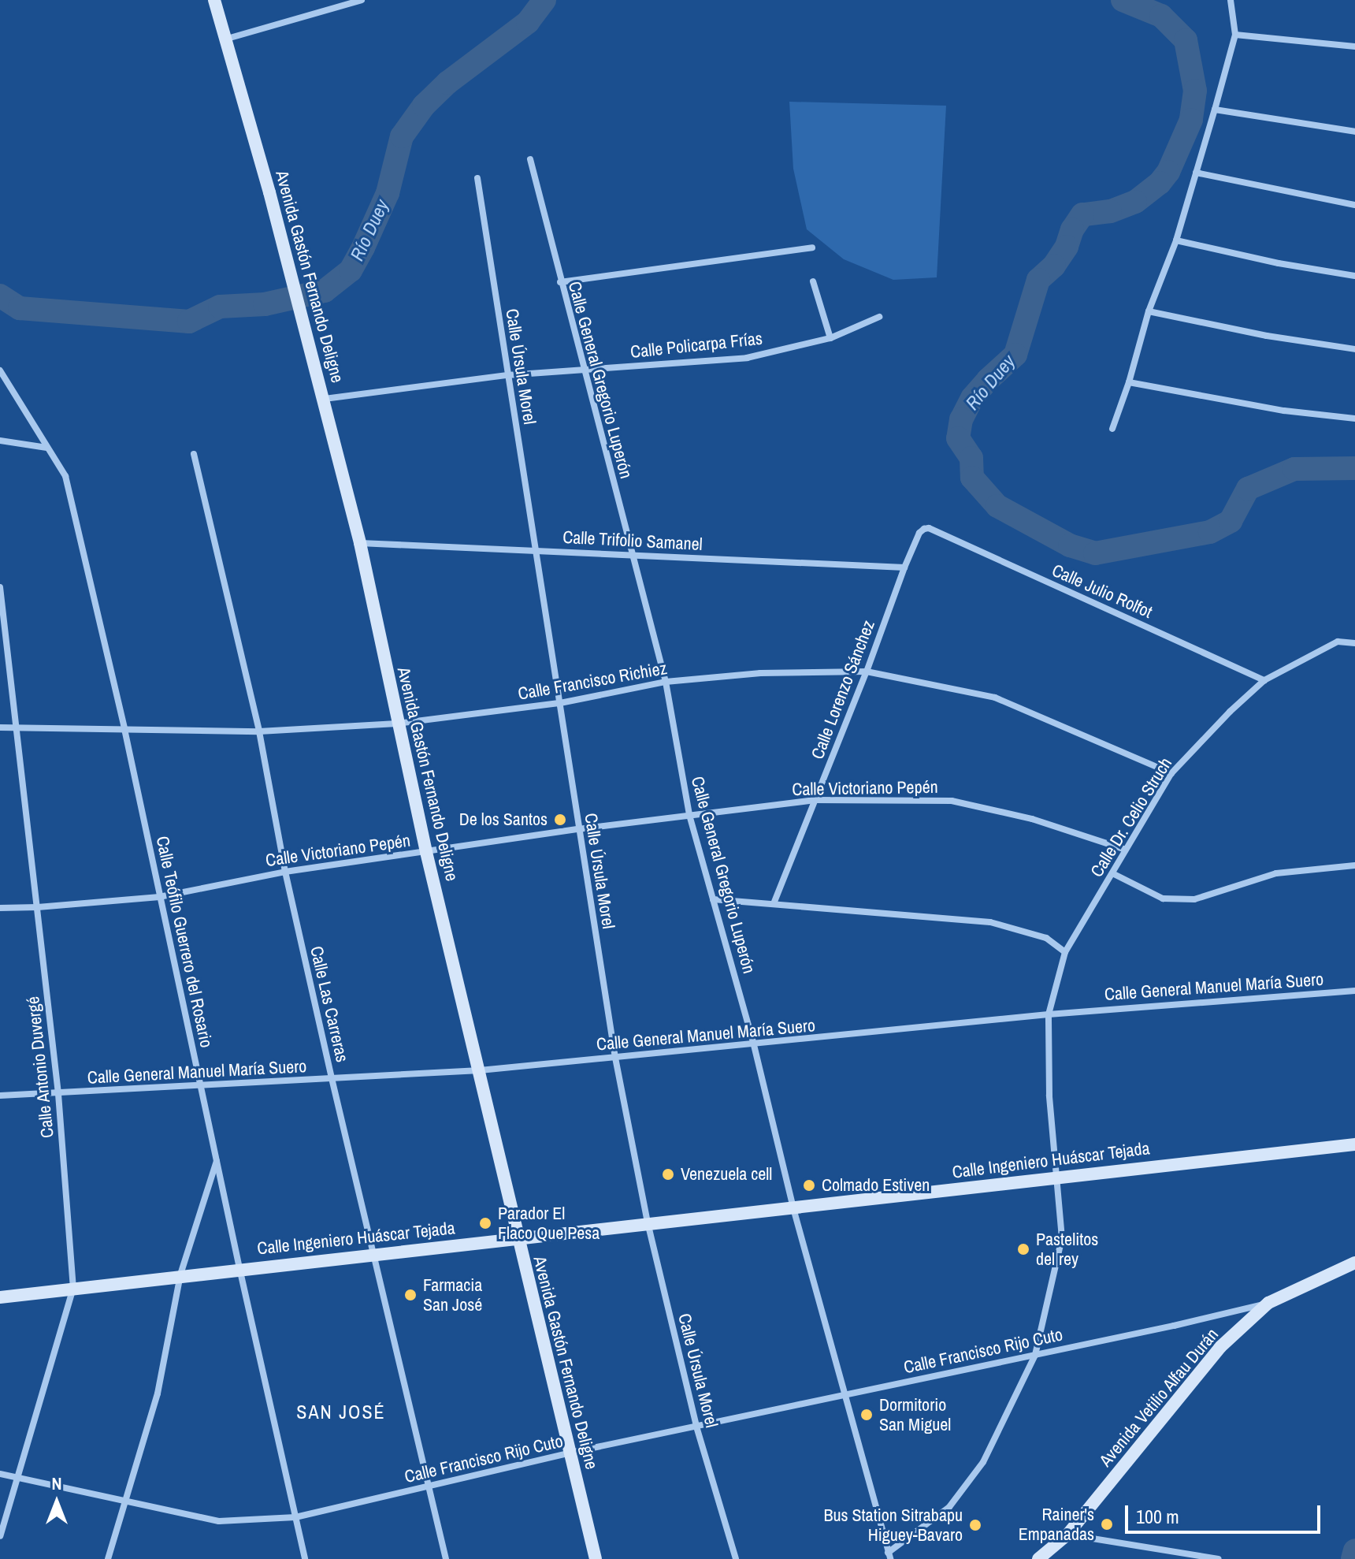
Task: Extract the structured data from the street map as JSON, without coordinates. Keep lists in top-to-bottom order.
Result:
{
  "streets": {
    "main road": ["Avenida Gastón Fernando Deligne", "Calle Ingeniero Huáscar Tejada", "Avenida Vetilio Alfau Durán"],
    "street": [
      "Calle Policarpa Frías",
      "Calle Úrsula Morel",
      "Calle General Gregorio Luperón",
      "Calle Trifolio Samanel",
      "Calle Julio Rolfot",
      "Calle Francisco Richiez",
      "Calle Lorenzo Sánchez",
      "Calle Victoriano Pepén",
      "Calle Dr. Celio Struch",
      "Calle Teófilo Guerrero del Rosario",
      "Calle General Manuel María Suero",
      "Calle Las Carreras",
      "Calle Antonio Duvergé",
      "Calle Francisco Rijo Cuto"
    ]
  },
  "crossings": [
    ["Avenida Gastón Fernando Deligne", "Calle Policarpa Frías"],
    ["Avenida Gastón Fernando Deligne", "Calle Trifolio Samanel"],
    ["Avenida Gastón Fernando Deligne", "Calle Francisco Richiez"],
    ["Avenida Gastón Fernando Deligne", "Calle Victoriano Pepén"],
    ["Avenida Gastón Fernando Deligne", "Calle General Manuel María Suero"],
    ["Avenida Gastón Fernando Deligne", "Calle Ingeniero Huáscar Tejada"],
    ["Avenida Gastón Fernando Deligne", "Calle Francisco Rijo Cuto"],
    ["Calle Policarpa Frías", "Calle Úrsula Morel"],
    ["Calle Policarpa Frías", "Calle General Gregorio Luperón"],
    ["Calle Úrsula Morel", "Calle Trifolio Samanel"],
    ["Calle Úrsula Morel", "Calle Francisco Richiez"],
    ["Calle Úrsula Morel", "Calle Victoriano Pepén"],
    ["Calle Úrsula Morel", "Calle General Manuel María Suero"],
    ["Calle Úrsula Morel", "Calle Ingeniero Huáscar Tejada"],
    ["Calle Úrsula Morel", "Calle Francisco Rijo Cuto"],
    ["Calle General Gregorio Luperón", "Calle Trifolio Samanel"],
    ["Calle General Gregorio Luperón", "Calle Francisco Richiez"],
    ["Calle General Gregorio Luperón", "Calle Victoriano Pepén"],
    ["Calle General Gregorio Luperón", "Calle Dr. Celio Struch"],
    ["Calle General Gregorio Luperón", "Calle General Manuel María Suero"],
    ["Calle General Gregorio Luperón", "Calle Ingeniero Huáscar Tejada"],
    ["Calle General Gregorio Luperón", "Calle Francisco Rijo Cuto"],
    ["Calle Trifolio Samanel", "Calle Lorenzo Sánchez"],
    ["Calle Julio Rolfot", "Calle Lorenzo Sánchez"],
    ["Calle Julio Rolfot", "Calle Dr. Celio Struch"],
    ["Calle Francisco Richiez", "Calle Lorenzo Sánchez"],
    ["Calle Francisco Richiez", "Calle Dr. Celio Struch"],
    ["Calle Francisco Richiez", "Calle Teófilo Guerrero del Rosario"],
    ["Calle Francisco Richiez", "Calle Las Carreras"],
    ["Calle Francisco Richiez", "Calle Antonio Duvergé"],
    ["Calle Lorenzo Sánchez", "Calle Victoriano Pepén"],
    ["Calle Victoriano Pepén", "Calle Dr. Celio Struch"],
    ["Calle Victoriano Pepén", "Calle Teófilo Guerrero del Rosario"],
    ["Calle Victoriano Pepén", "Calle Las Carreras"],
    ["Calle Victoriano Pepén", "Calle Antonio Duvergé"],
    ["Calle Dr. Celio Struch", "Calle General Manuel María Suero"],
    ["Calle Dr. Celio Struch", "Calle Ingeniero Huáscar Tejada"],
    ["Calle Dr. Celio Struch", "Calle Francisco Rijo Cuto"],
    ["Calle Teófilo Guerrero del Rosario", "Calle General Manuel María Suero"],
    ["Calle Teófilo Guerrero del Rosario", "Calle Ingeniero Huáscar Tejada"],
    ["Calle Teófilo Guerrero del Rosario", "Calle Francisco Rijo Cuto"],
    ["Calle General Manuel María Suero", "Calle Las Carreras"],
    ["Calle General Manuel María Suero", "Calle Antonio Duvergé"],
    ["Calle Las Carreras", "Calle Ingeniero Huáscar Tejada"],
    ["Calle Las Carreras", "Calle Francisco Rijo Cuto"],
    ["Calle Antonio Duvergé", "Calle Ingeniero Huáscar Tejada"],
    ["Calle Antonio Duvergé", "Calle Francisco Rijo Cuto"],
    ["Calle Francisco Rijo Cuto", "Avenida Vetilio Alfau Durán"]
  ],
  "districts": ["SAN JOSÉ"],
  "water": ["Río Duey"],
  "places": [
    "De los Santos",
    "Venezuela cell",
    "Colmado Estiven",
    "Parador El Flaco Que Pesa",
    "Pastelitos del rey",
    "Farmacia San José",
    "Dormitorio San Miguel",
    "Rainer's Empanadas",
    "Bus Station Sitrabapu Higuey-Bavaro"
  ],
  "scale_bar": "100 m",
  "north": "top"
}
